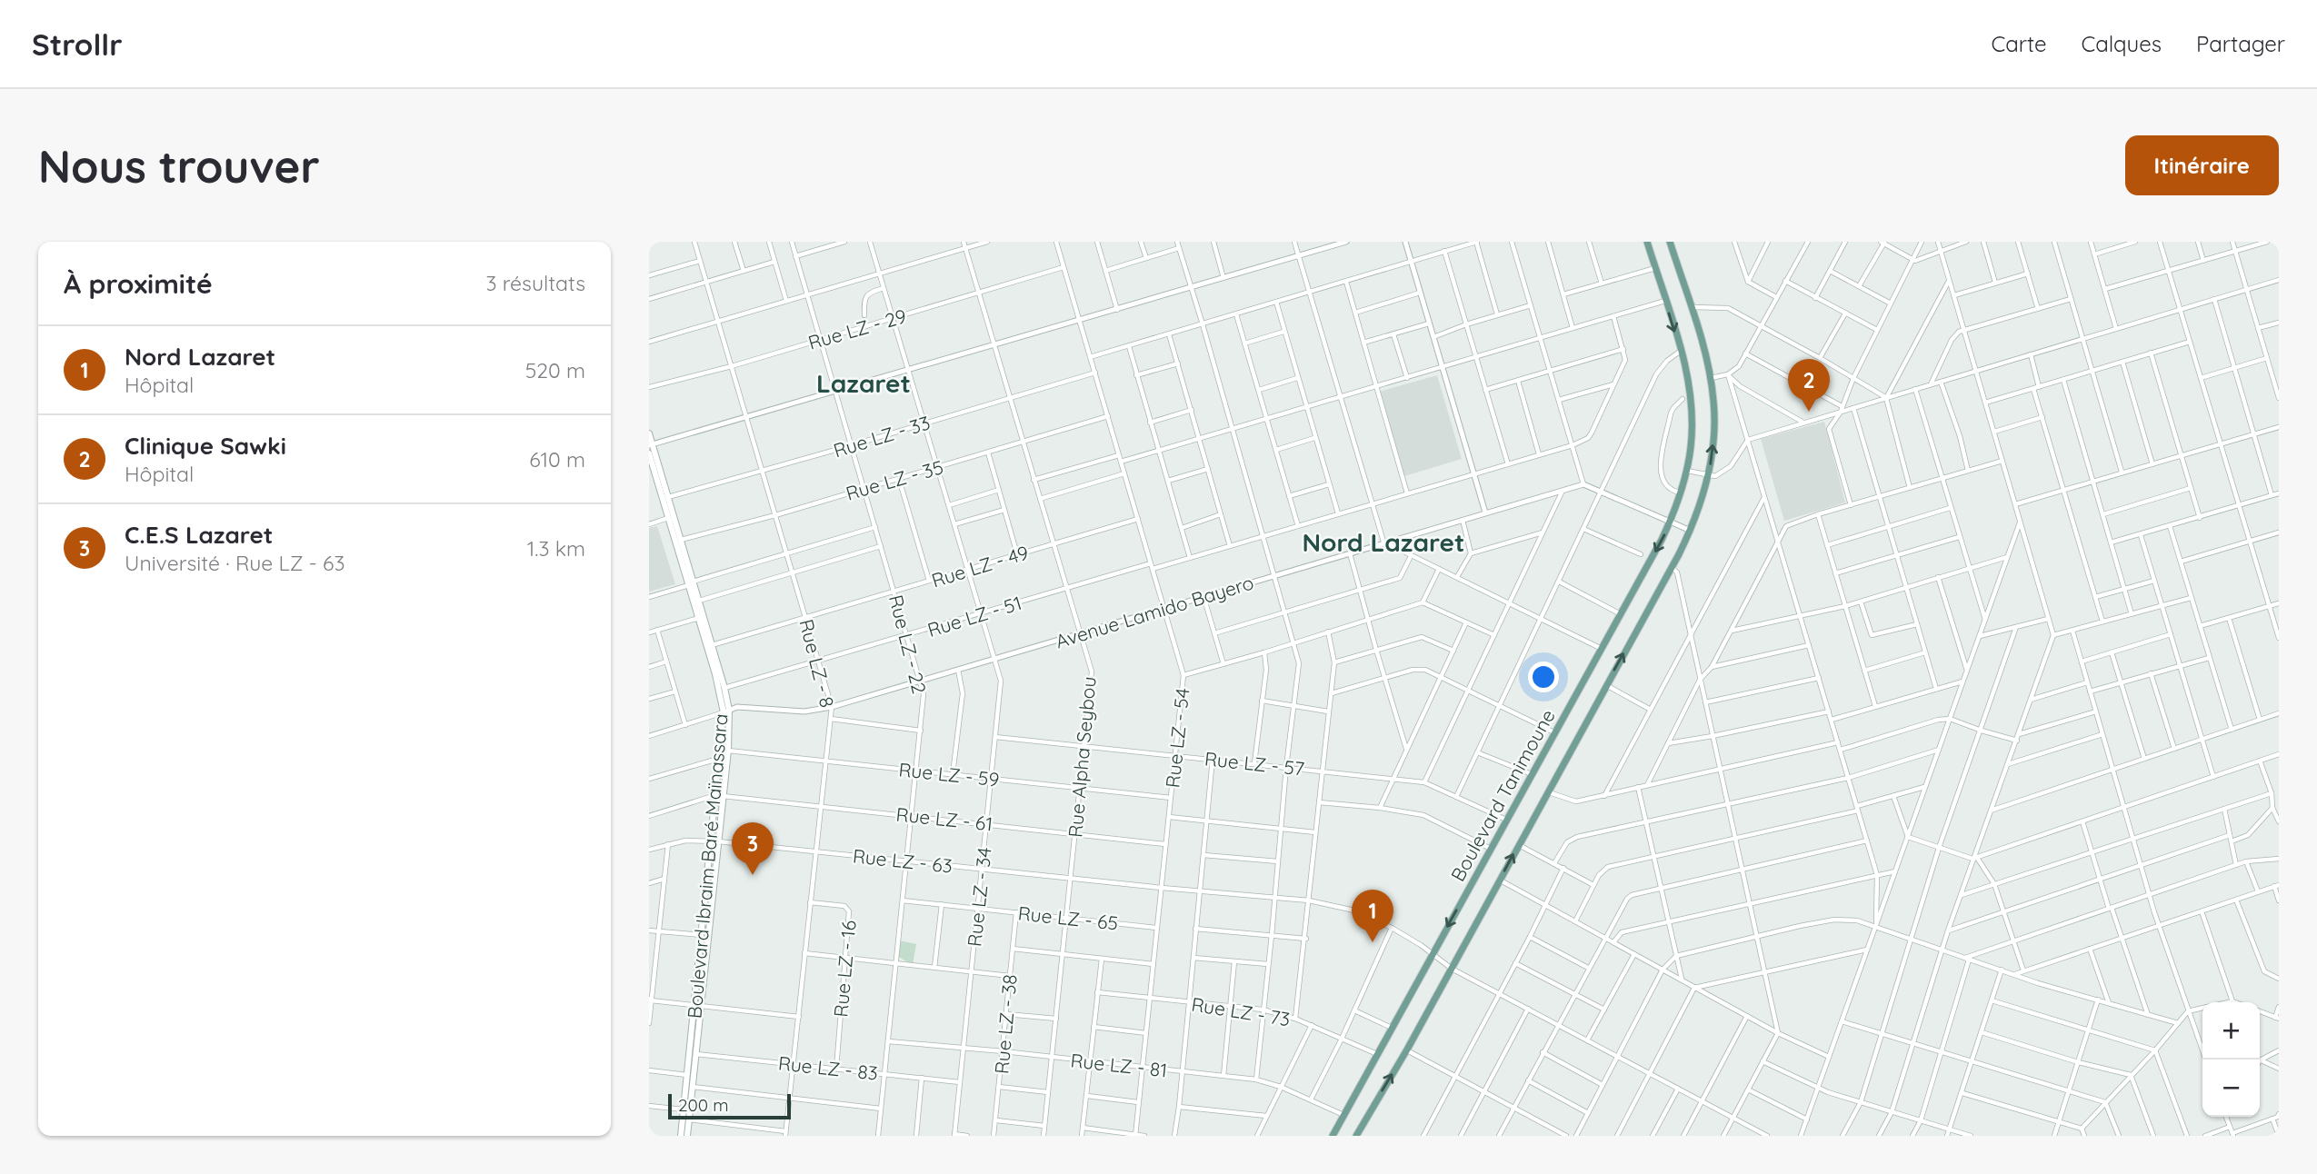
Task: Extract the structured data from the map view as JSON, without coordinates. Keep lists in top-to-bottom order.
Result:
{
  "streets": {
    "main road": ["Boulevard Tanimoune", "Boulevard Ibraim Baré Maïnassara"],
    "street": [
      "Rue LZ - 29",
      "Rue LZ - 33",
      "Rue LZ - 35",
      "Rue LZ - 49",
      "Avenue Lamido Bayero",
      "Rue LZ - 51",
      "Rue LZ - 22",
      "Rue LZ - 8",
      "Rue LZ - 54",
      "Rue Alpha Seybou",
      "Rue LZ - 57",
      "Rue LZ - 59",
      "Rue LZ - 61",
      "Rue LZ - 63",
      "Rue LZ - 34",
      "Rue LZ - 65",
      "Rue LZ - 16",
      "Rue LZ - 73",
      "Rue LZ - 38",
      "Rue LZ - 81",
      "Rue LZ - 83"
    ]
  },
  "crossings": [
    ["Rue LZ - 29", "Rue LZ - 22"],
    ["Rue LZ - 29", "Rue LZ - 8"],
    ["Rue LZ - 29", "Rue LZ - 54"],
    ["Rue LZ - 29", "Rue Alpha Seybou"],
    ["Rue LZ - 29", "Rue LZ - 34"],
    ["Rue LZ - 33", "Rue LZ - 22"],
    ["Rue LZ - 33", "Rue LZ - 8"],
    ["Rue LZ - 33", "Rue LZ - 54"],
    ["Rue LZ - 33", "Rue Alpha Seybou"],
    ["Rue LZ - 33", "Boulevard Ibraim Baré Maïnassara"],
    ["Rue LZ - 33", "Rue LZ - 34"],
    ["Rue LZ - 35", "Rue LZ - 22"],
    ["Rue LZ - 35", "Rue LZ - 8"],
    ["Rue LZ - 35", "Rue LZ - 54"],
    ["Rue LZ - 35", "Rue Alpha Seybou"],
    ["Rue LZ - 35", "Boulevard Ibraim Baré Maïnassara"],
    ["Rue LZ - 35", "Rue LZ - 34"],
    ["Rue LZ - 49", "Rue LZ - 22"],
    ["Rue LZ - 49", "Rue LZ - 8"],
    ["Rue LZ - 49", "Rue LZ - 54"],
    ["Rue LZ - 49", "Rue Alpha Seybou"],
    ["Rue LZ - 49", "Boulevard Ibraim Baré Maïnassara"],
    ["Rue LZ - 49", "Rue LZ - 34"],
    ["Avenue Lamido Bayero", "Rue LZ - 22"],
    ["Avenue Lamido Bayero", "Rue LZ - 8"],
    ["Avenue Lamido Bayero", "Rue LZ - 54"],
    ["Avenue Lamido Bayero", "Rue Alpha Seybou"],
    ["Avenue Lamido Bayero", "Boulevard Ibraim Baré Maïnassara"],
    ["Avenue Lamido Bayero", "Rue LZ - 34"],
    ["Rue LZ - 51", "Rue LZ - 22"],
    ["Rue LZ - 51", "Rue LZ - 8"],
    ["Rue LZ - 51", "Rue LZ - 54"],
    ["Rue LZ - 51", "Rue Alpha Seybou"],
    ["Rue LZ - 51", "Boulevard Ibraim Baré Maïnassara"],
    ["Rue LZ - 51", "Rue LZ - 34"],
    ["Rue LZ - 22", "Rue LZ - 59"],
    ["Rue LZ - 22", "Rue LZ - 61"],
    ["Rue LZ - 22", "Rue LZ - 63"],
    ["Rue LZ - 22", "Rue LZ - 65"],
    ["Rue LZ - 22", "Rue LZ - 81"],
    ["Rue LZ - 22", "Rue LZ - 83"],
    ["Rue LZ - 8", "Rue LZ - 59"],
    ["Rue LZ - 8", "Rue LZ - 61"],
    ["Rue LZ - 8", "Rue LZ - 63"],
    ["Rue LZ - 8", "Rue LZ - 16"],
    ["Rue LZ - 8", "Rue LZ - 83"],
    ["Rue LZ - 54", "Rue LZ - 57"],
    ["Rue LZ - 54", "Rue LZ - 59"],
    ["Rue LZ - 54", "Rue LZ - 61"],
    ["Rue LZ - 54", "Rue LZ - 63"],
    ["Rue LZ - 54", "Rue LZ - 65"],
    ["Rue LZ - 54", "Rue LZ - 73"],
    ["Rue LZ - 54", "Rue LZ - 81"],
    ["Rue Alpha Seybou", "Rue LZ - 57"],
    ["Rue Alpha Seybou", "Rue LZ - 59"],
    ["Rue Alpha Seybou", "Rue LZ - 61"],
    ["Rue Alpha Seybou", "Rue LZ - 63"],
    ["Rue Alpha Seybou", "Rue LZ - 65"],
    ["Rue Alpha Seybou", "Rue LZ - 81"],
    ["Rue LZ - 57", "Boulevard Tanimoune"],
    ["Rue LZ - 57", "Rue LZ - 34"],
    ["Rue LZ - 59", "Boulevard Ibraim Baré Maïnassara"],
    ["Rue LZ - 59", "Rue LZ - 34"],
    ["Boulevard Tanimoune", "Rue LZ - 63"],
    ["Boulevard Tanimoune", "Rue LZ - 73"],
    ["Boulevard Tanimoune", "Rue LZ - 81"],
    ["Rue LZ - 61", "Boulevard Ibraim Baré Maïnassara"],
    ["Rue LZ - 61", "Rue LZ - 34"],
    ["Rue LZ - 63", "Boulevard Ibraim Baré Maïnassara"],
    ["Rue LZ - 63", "Rue LZ - 34"],
    ["Boulevard Ibraim Baré Maïnassara", "Rue LZ - 83"],
    ["Rue LZ - 34", "Rue LZ - 65"],
    ["Rue LZ - 34", "Rue LZ - 81"],
    ["Rue LZ - 34", "Rue LZ - 83"],
    ["Rue LZ - 65", "Rue LZ - 38"],
    ["Rue LZ - 16", "Rue LZ - 83"],
    ["Rue LZ - 38", "Rue LZ - 81"]
  ],
  "districts": ["Lazaret", "Nord Lazaret"],
  "scale_bar": "200 m",
  "page": {
    "header": "Strollr",
    "nav": ["Carte", "Calques", "Partager"],
    "buttons": "Itinéraire",
    "title": "Nous trouver",
    "heading": ["À proximité", "3 résultats"],
    "list": [
      {
        "mark": "1",
        "name": "Nord Lazaret",
        "note": "Hôpital",
        "value": "520 m"
      },
      {
        "mark": "2",
        "name": "Clinique Sawki",
        "note": "Hôpital",
        "value": "610 m"
      },
      {
        "mark": "3",
        "name": "C.E.S Lazaret",
        "note": "Université · Rue LZ - 63",
        "value": "1.3 km"
      }
    ],
    "pins": ["2", "3", "1"],
    "map_buttons": ["+", "−"],
    "scale": "200 m"
  }
}
